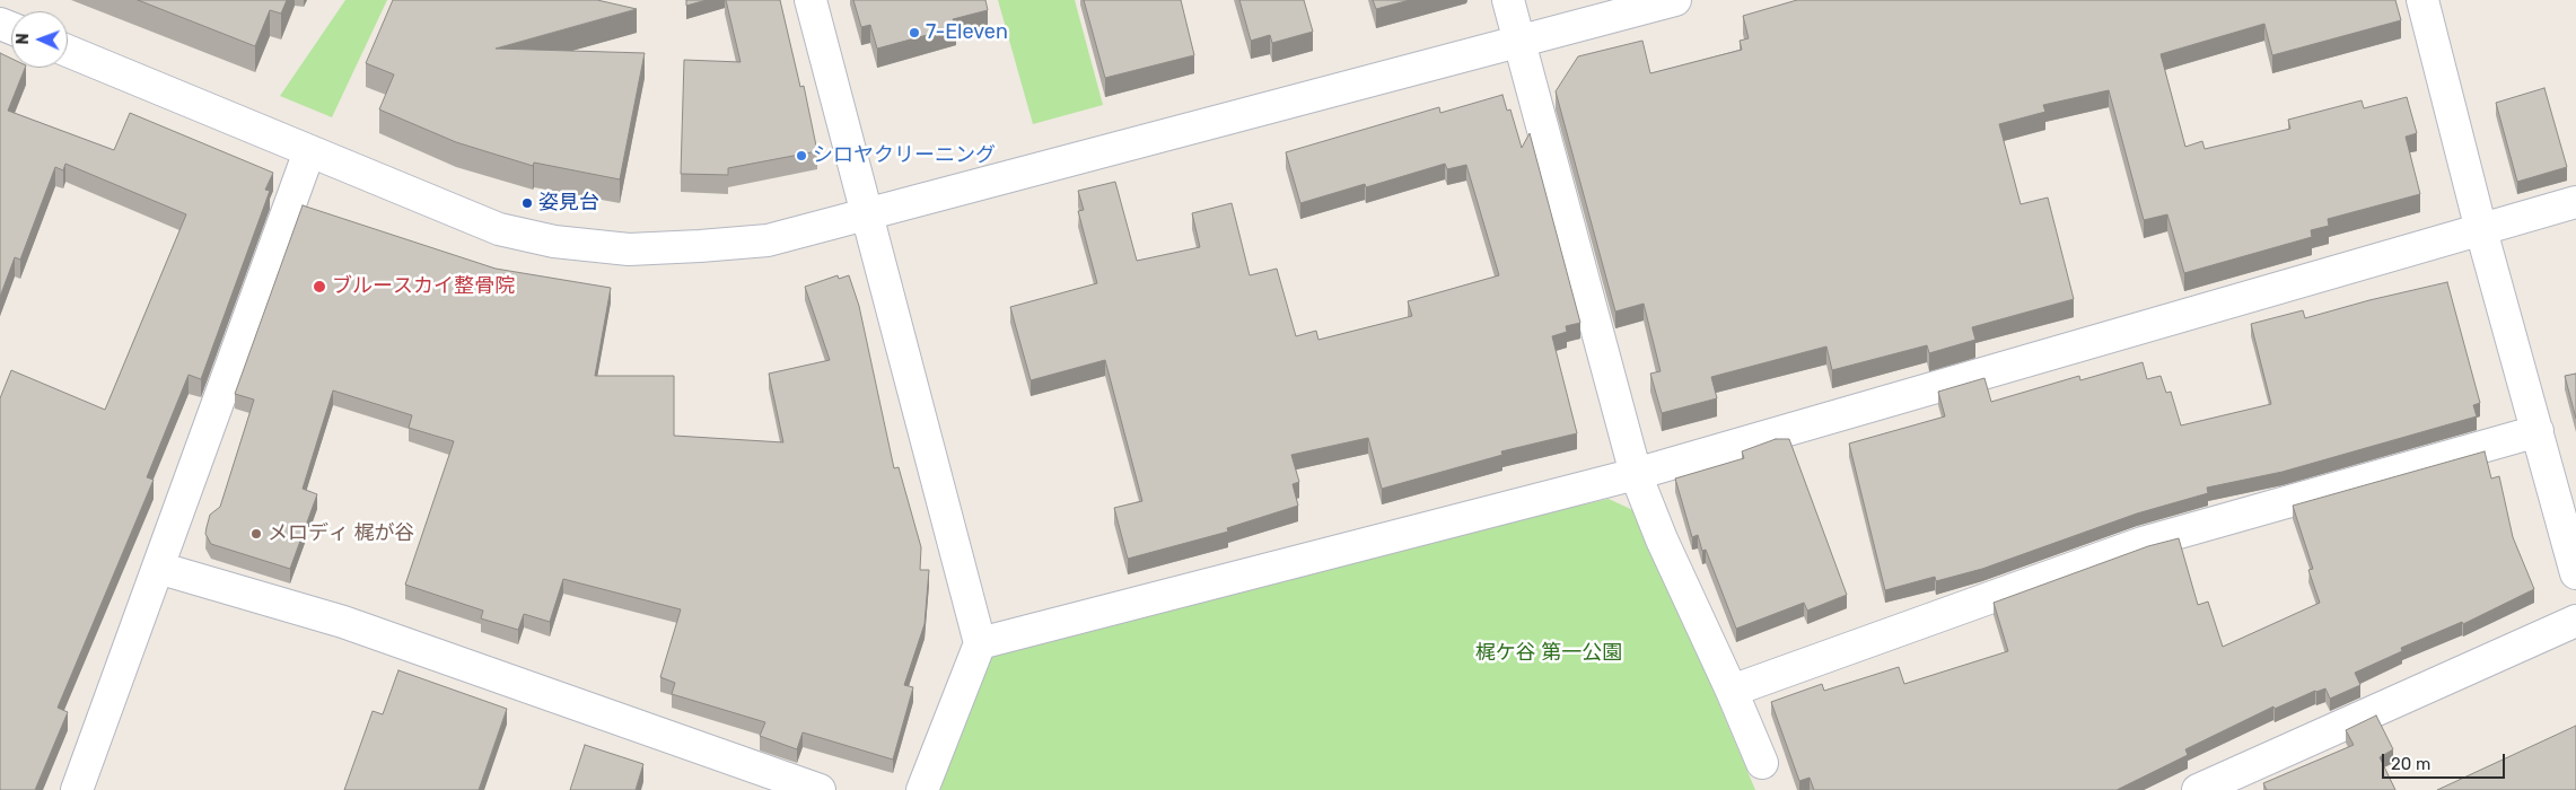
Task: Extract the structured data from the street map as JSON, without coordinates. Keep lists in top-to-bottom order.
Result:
{
  "parks": ["梶ケ谷 第一公園"],
  "places": [
    "7-Eleven",
    "シロヤクリーニング",
    "姿見台",
    "ブルースカイ整骨院",
    "メロディ 梶が谷"
  ],
  "scale_bar": "20 m",
  "north": "left"
}
